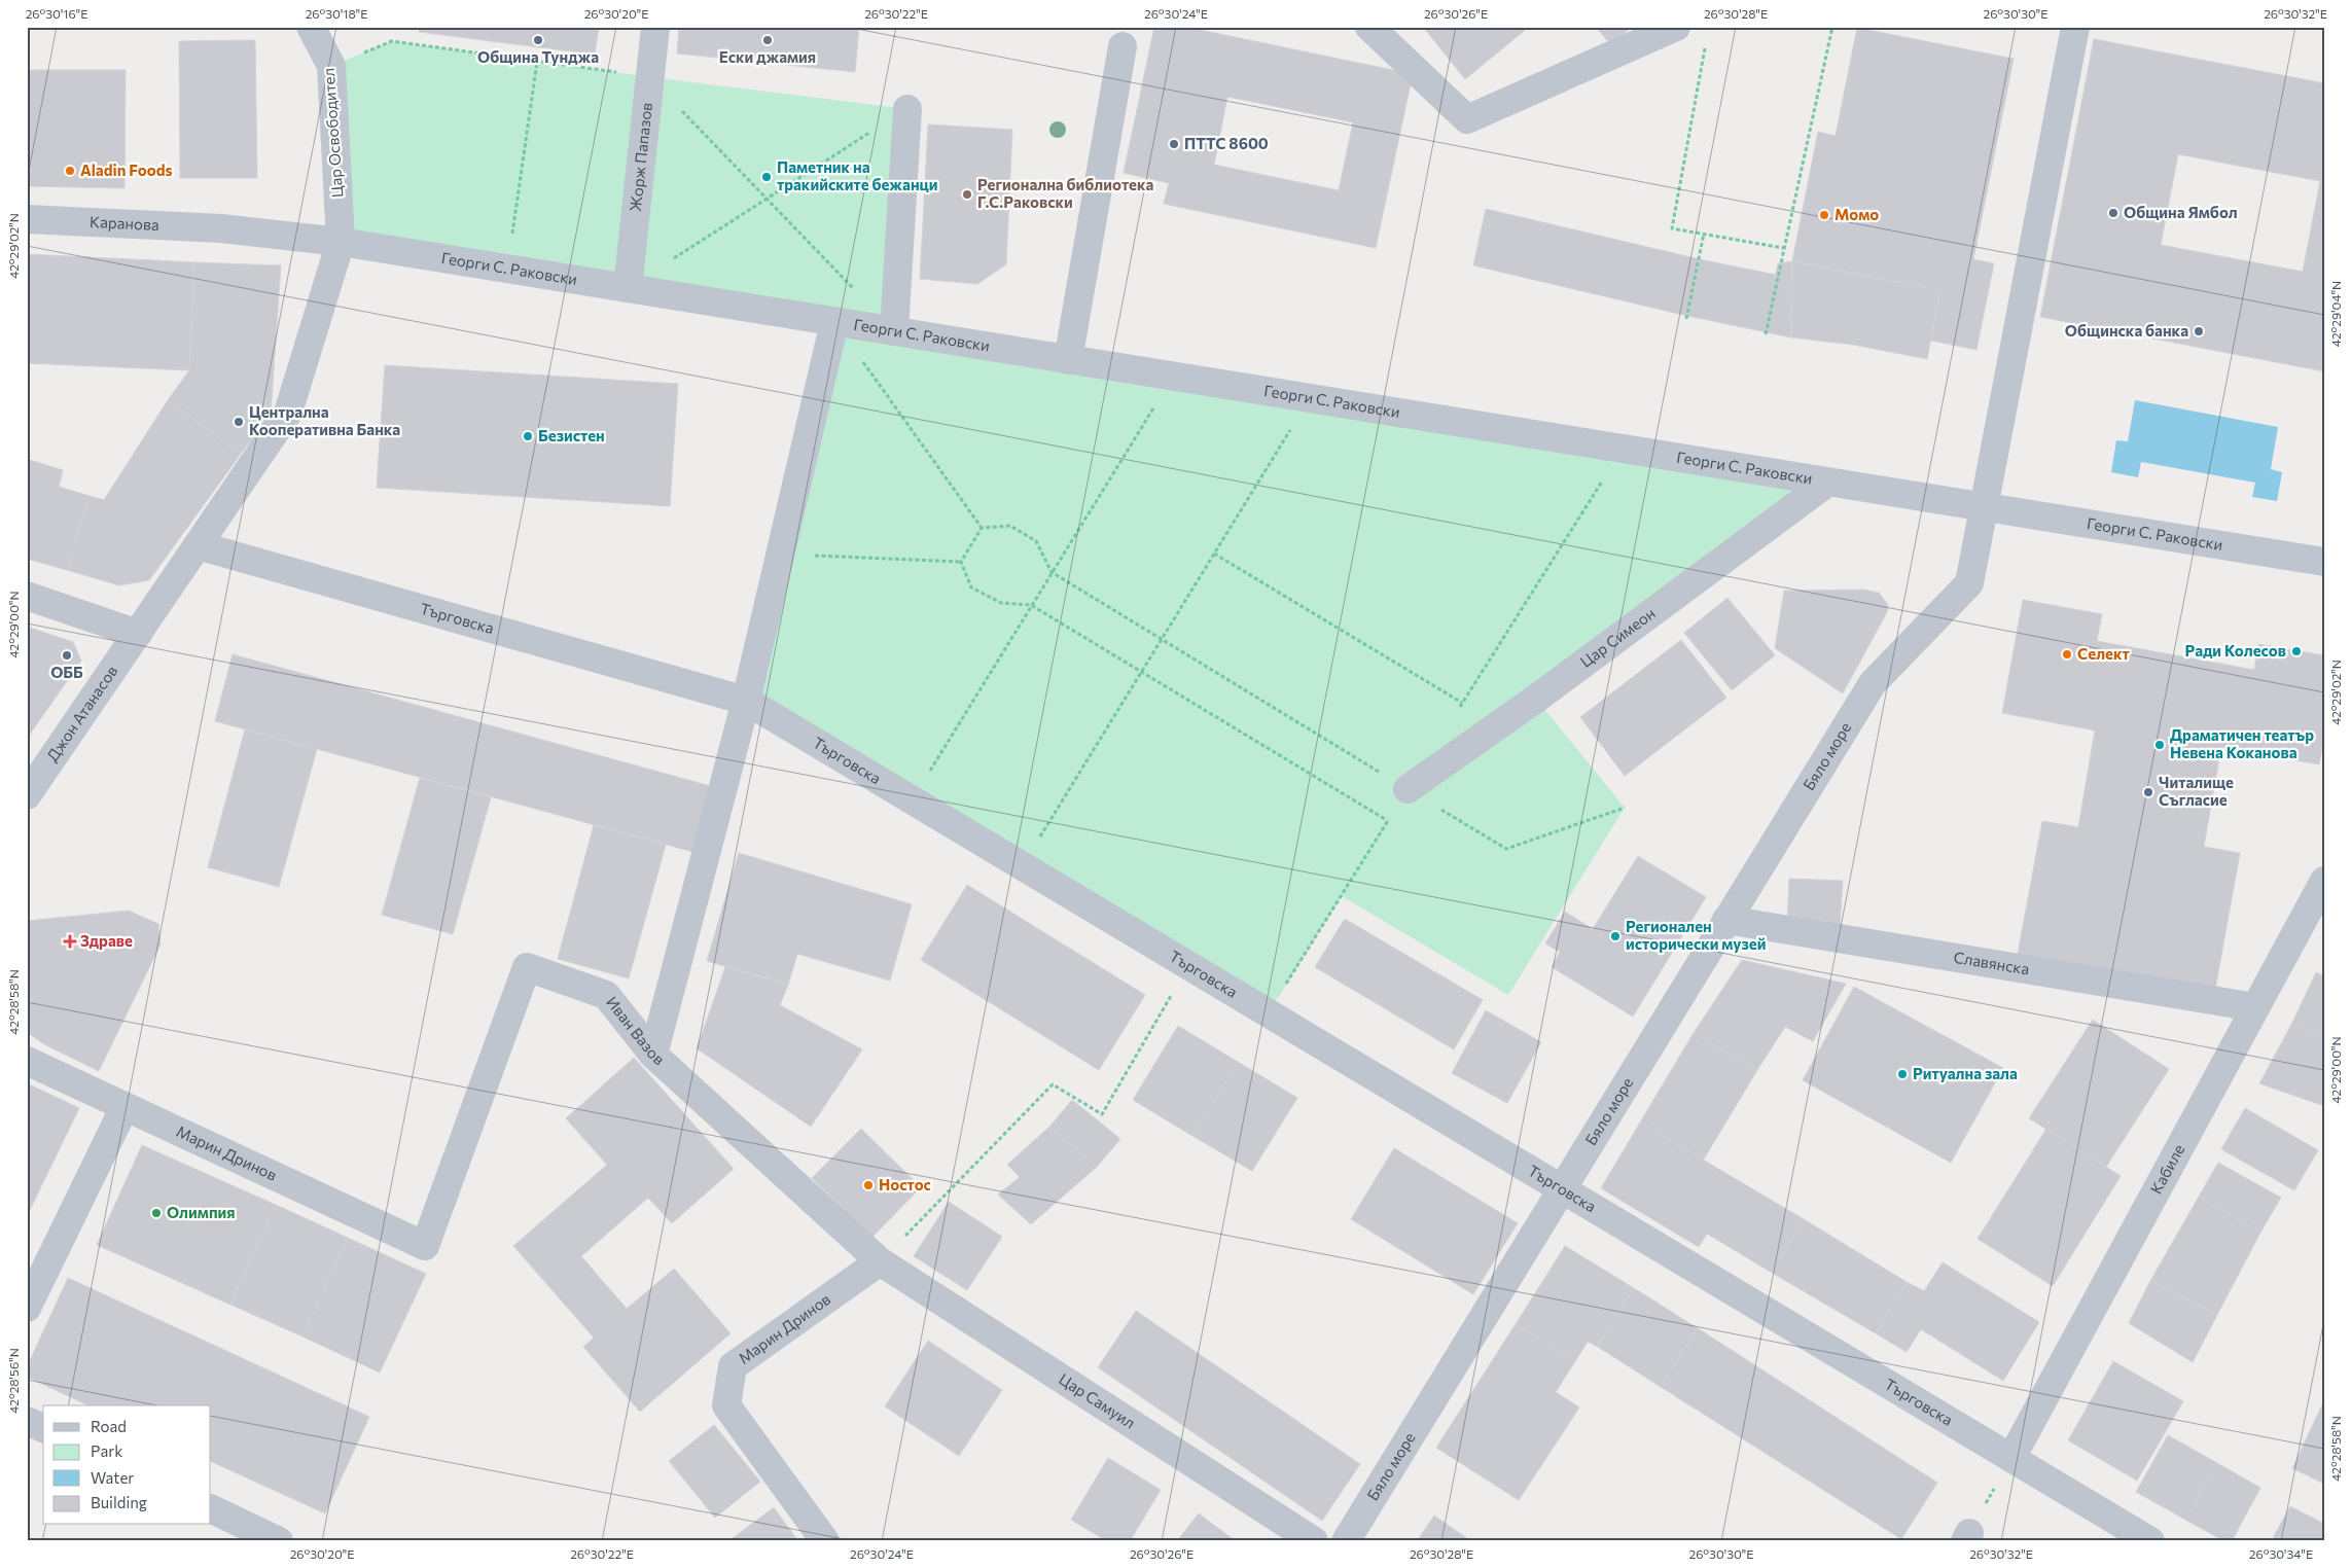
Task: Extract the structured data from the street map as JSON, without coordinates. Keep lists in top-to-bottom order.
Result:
{
  "streets": {
    "street": [
      "Цар Освободител",
      "Жорж Папазов",
      "Каранова",
      "Георги С. Раковски",
      "Търговска",
      "Цар Симеон",
      "Джон Атанасов",
      "Бяло море",
      "Славянска",
      "Иван Вазов",
      "Марин Дринов",
      "Кабиле",
      "Цар Самуил"
    ]
  },
  "crossings": [
    ["Цар Освободител", "Каранова"],
    ["Цар Освободител", "Георги С. Раковски"],
    ["Цар Освободител", "Джон Атанасов"],
    ["Жорж Папазов", "Георги С. Раковски"],
    ["Каранова", "Георги С. Раковски"],
    ["Каранова", "Джон Атанасов"],
    ["Георги С. Раковски", "Цар Симеон"],
    ["Георги С. Раковски", "Джон Атанасов"],
    ["Георги С. Раковски", "Бяло море"],
    ["Търговска", "Джон Атанасов"],
    ["Търговска", "Бяло море"],
    ["Търговска", "Кабиле"],
    ["Бяло море", "Славянска"],
    ["Славянска", "Кабиле"],
    ["Иван Вазов", "Марин Дринов"],
    ["Иван Вазов", "Цар Самуил"],
    ["Марин Дринов", "Цар Самуил"]
  ],
  "places": {
    "other": [
      "Община Тунджа",
      "Ески джамия",
      "ПТТС 8600",
      "Aladin Foods",
      "Паметник на тракийските бежанци",
      "Регионална библиотека Г.С.Раковски",
      "Община Ямбол",
      "Момо",
      "Общинска банка",
      "Централна Кооперативна Банка",
      "Безистен",
      "Ради Колесов",
      "Селект",
      "ОББ",
      "Драматичен театър Невена Коканова",
      "Читалище Съгласие",
      "Регионален исторически музей",
      "Ритуална зала",
      "Ностос",
      "Олимпия"
    ],
    "health": ["Здраве"]
  },
  "legend": [
    "Road",
    "Park",
    "Water",
    "Building"
  ],
  "coordinates": [
    "26°30'16\"E",
    "26°30'18\"E",
    "26°30'20\"E",
    "26°30'22\"E",
    "26°30'24\"E",
    "26°30'26\"E",
    "26°30'28\"E",
    "26°30'30\"E",
    "26°30'32\"E",
    "42°29'02\"N",
    "42°29'04\"N",
    "42°29'00\"N",
    "42°28'58\"N",
    "42°28'56\"N",
    "26°30'34\"E"
  ]
}
